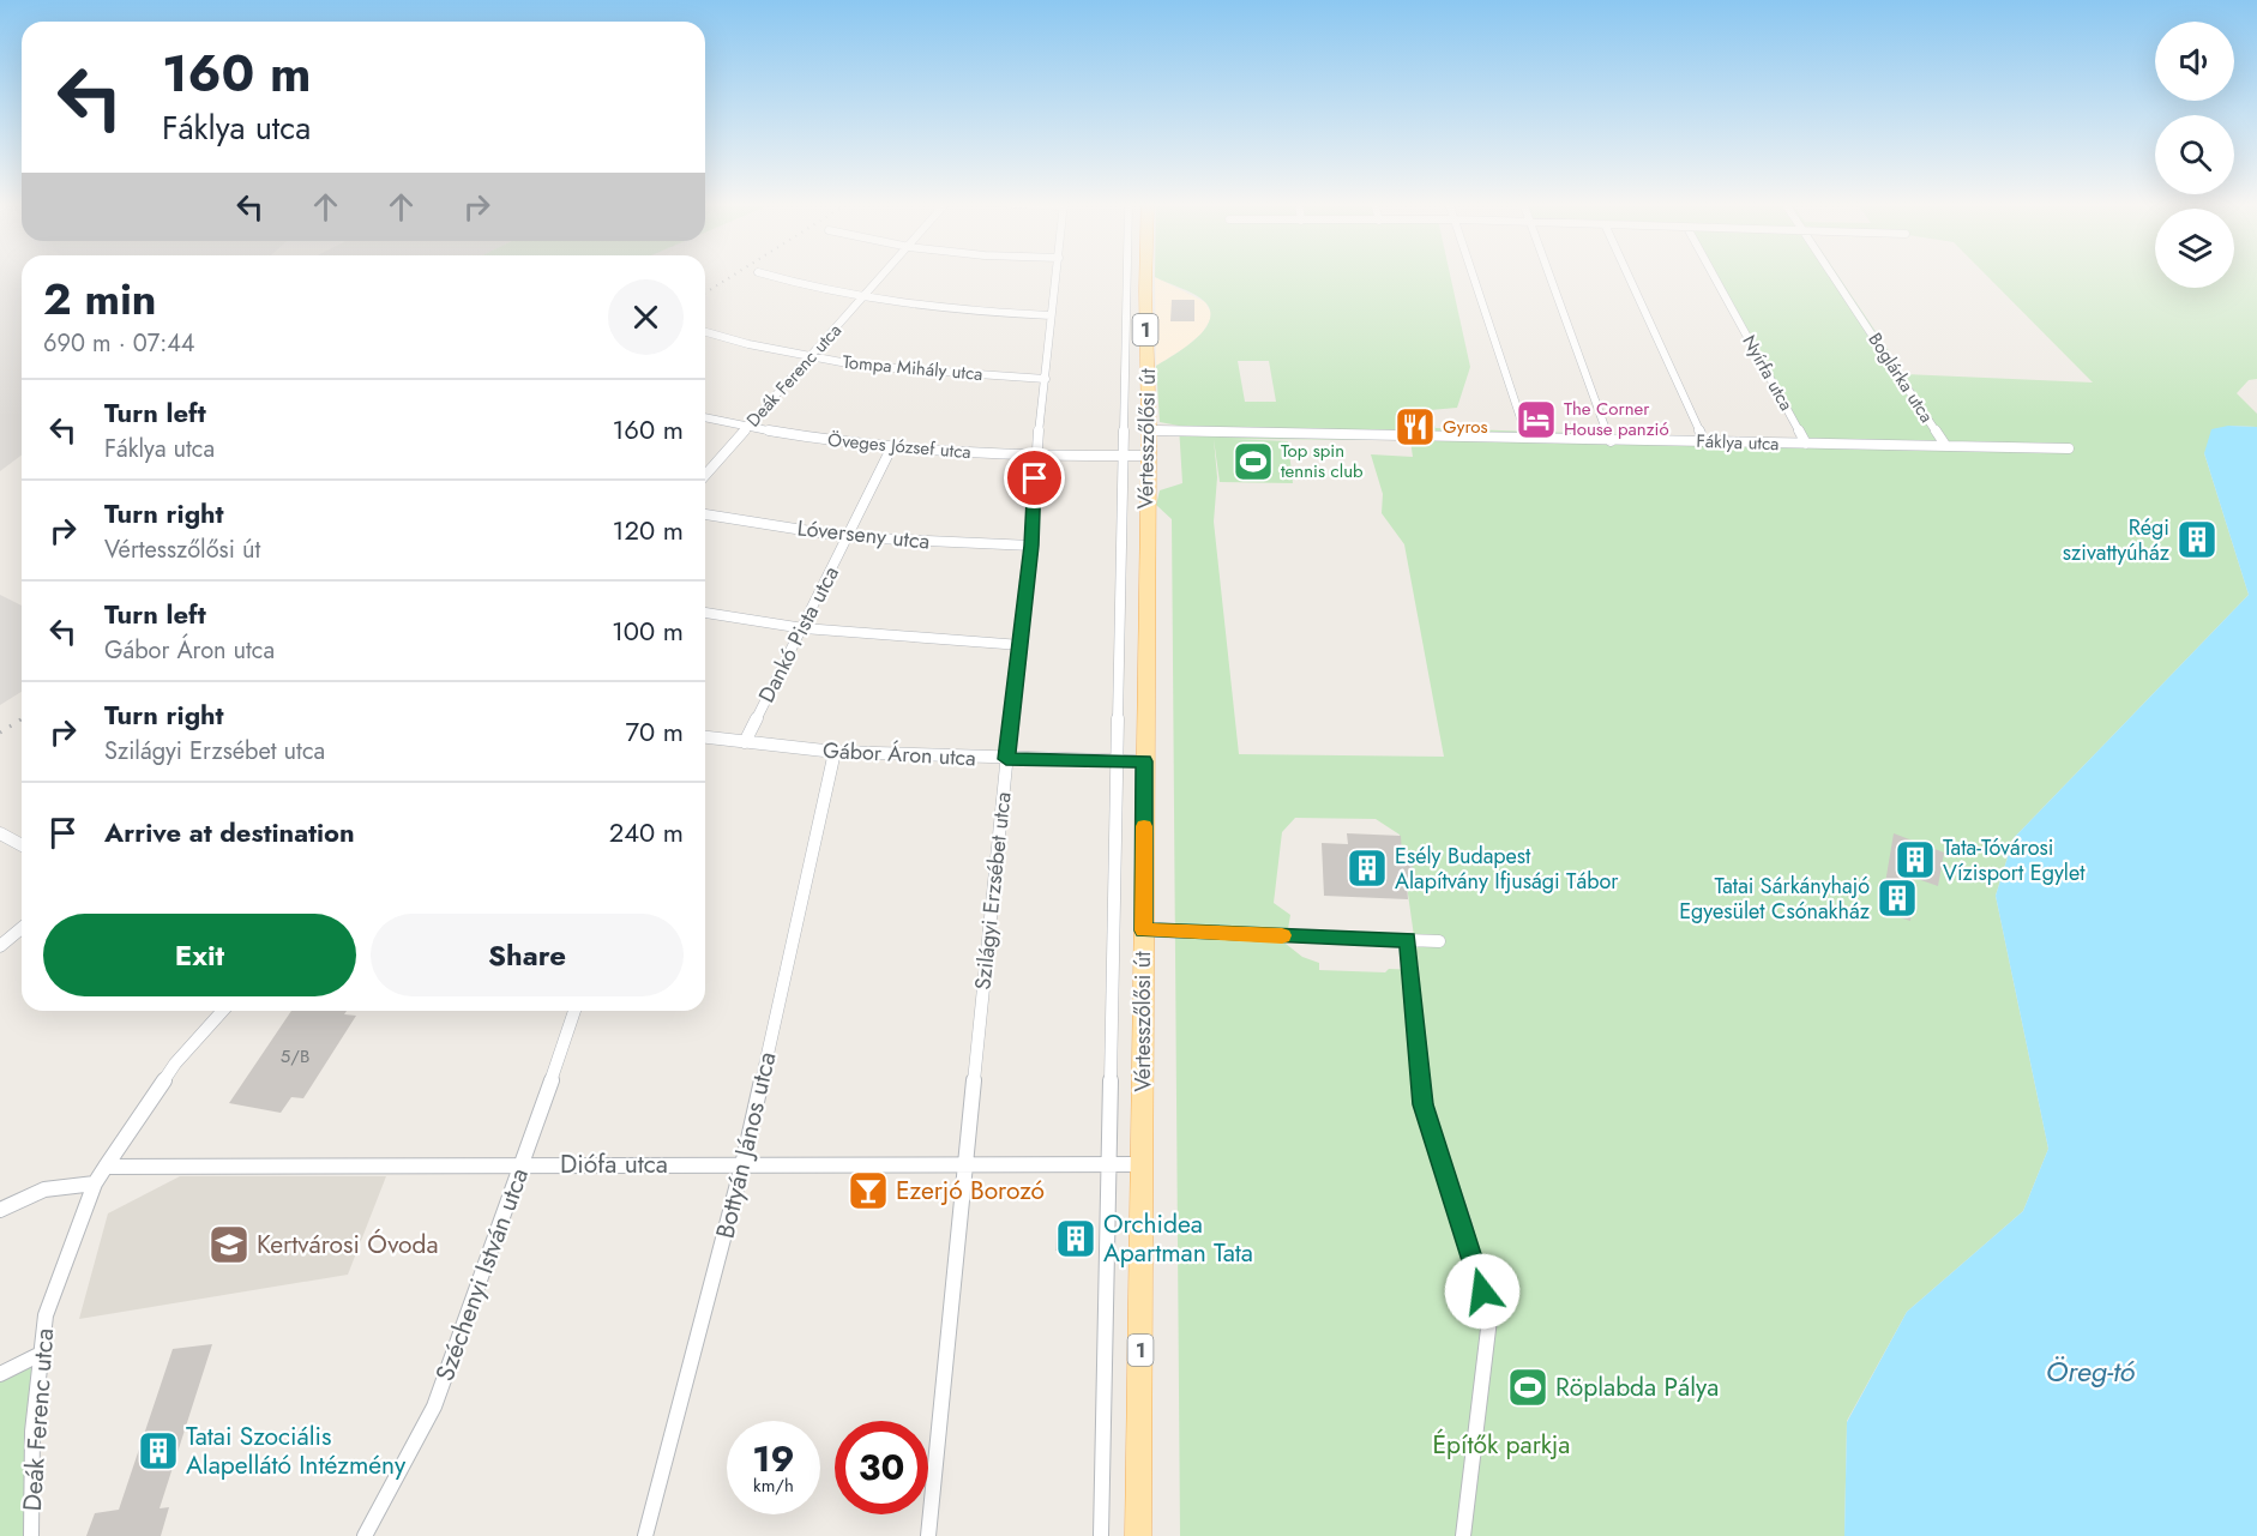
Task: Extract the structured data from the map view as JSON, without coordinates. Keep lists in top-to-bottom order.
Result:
{
  "streets": {
    "main road": ["1", "Vértesszőlősi út"],
    "street": [
      "Tompa Mihály utca",
      "Nyírfa utca",
      "Deák Ferenc utca",
      "Boglárka utca",
      "Fáklya utca",
      "Öveges József utca",
      "Lóverseny utca",
      "Dankó Pista utca",
      "Gábor Áron utca",
      "Szilágyi Erzsébet utca",
      "Bottyán János utca",
      "Diófa utca",
      "Széchenyi István utca"
    ]
  },
  "crossings": [
    ["Tompa Mihály utca", "Deák Ferenc utca"],
    ["Tompa Mihály utca", "Szilágyi Erzsébet utca"],
    ["Nyírfa utca", "Fáklya utca"],
    ["Deák Ferenc utca", "Öveges József utca"],
    ["Boglárka utca", "Fáklya utca"],
    ["Vértesszőlősi út", "Fáklya utca"],
    ["Vértesszőlősi út", "Öveges József utca"],
    ["Vértesszőlősi út", "Gábor Áron utca"],
    ["Vértesszőlősi út", "Diófa utca"],
    ["Öveges József utca", "Dankó Pista utca"],
    ["Öveges József utca", "Szilágyi Erzsébet utca"],
    ["Lóverseny utca", "Dankó Pista utca"],
    ["Lóverseny utca", "Szilágyi Erzsébet utca"],
    ["Dankó Pista utca", "Gábor Áron utca"],
    ["Gábor Áron utca", "Szilágyi Erzsébet utca"],
    ["Gábor Áron utca", "Bottyán János utca"],
    ["Szilágyi Erzsébet utca", "Diófa utca"],
    ["Bottyán János utca", "Diófa utca"],
    ["Diófa utca", "Széchenyi István utca"]
  ],
  "water": ["Öreg-tó"],
  "parks": ["Építők parkja"],
  "places": {
    "hotel": ["The Corner House panzió"],
    "restaurant": ["Gyros"],
    "sports": ["Top spin tennis club", "Röplabda Pálya"],
    "building": [
      "Régi szivattyúház",
      "Tata-Tóvárosi Vízisport Egylet",
      "Esély Budapest Alapítvány Ifjusági Tábor",
      "Tatai Sárkányhajó Egyesület Csónakház",
      "Orchidea Apartman Tata",
      "Tatai Szociális Alapellátó Intézmény"
    ],
    "bar": ["Ezerjó Borozó"],
    "school or university": ["Kertvárosi Óvoda"]
  },
  "house_numbers": ["5/B"],
  "page": {
    "turn": ["160 m", "Fáklya utca"],
    "heading": ["2 min", "690 m · 07:44"],
    "list": [
      {
        "name": "Turn left",
        "note": "Fáklya utca",
        "value": "160 m"
      },
      {
        "name": "Turn right",
        "note": "Vértesszőlősi út",
        "value": "120 m"
      },
      {
        "name": "Turn left",
        "note": "Gábor Áron utca",
        "value": "100 m"
      },
      {
        "name": "Turn right",
        "note": "Szilágyi Erzsébet utca",
        "value": "70 m"
      },
      {
        "name": "Arrive at destination",
        "value": "240 m"
      }
    ],
    "buttons": ["Exit", "Share"],
    "speed": "19 km/h",
    "limit": "30"
  }
}
